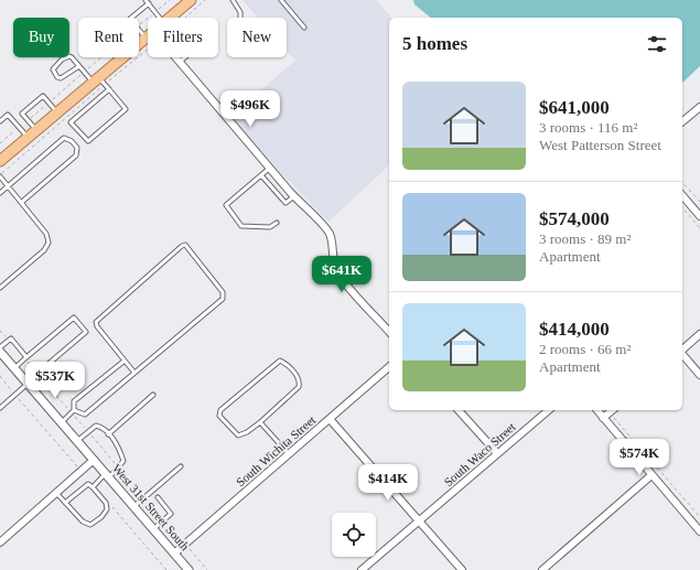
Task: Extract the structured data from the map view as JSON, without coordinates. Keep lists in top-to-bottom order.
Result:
{
  "streets": {
    "street": ["South Wichita Street", "South Waco Street", "West 31st Street South"]
  },
  "crossings": [
    ["South Wichita Street", "West 31st Street South"]
  ],
  "page": {
    "chip": [
      "Buy",
      "Rent",
      "Filters",
      "New"
    ],
    "heading": "5 homes",
    "list": [
      {
        "name": "$641,000",
        "note": "3 rooms · 116 m² · West Patterson Street"
      },
      {
        "name": "$574,000",
        "note": "3 rooms · 89 m² · Apartment"
      },
      {
        "name": "$414,000",
        "note": "2 rooms · 66 m² · Apartment"
      }
    ],
    "price": [
      "$496K",
      "$641K",
      "$537K",
      "$574K",
      "$414K"
    ]
  }
}
